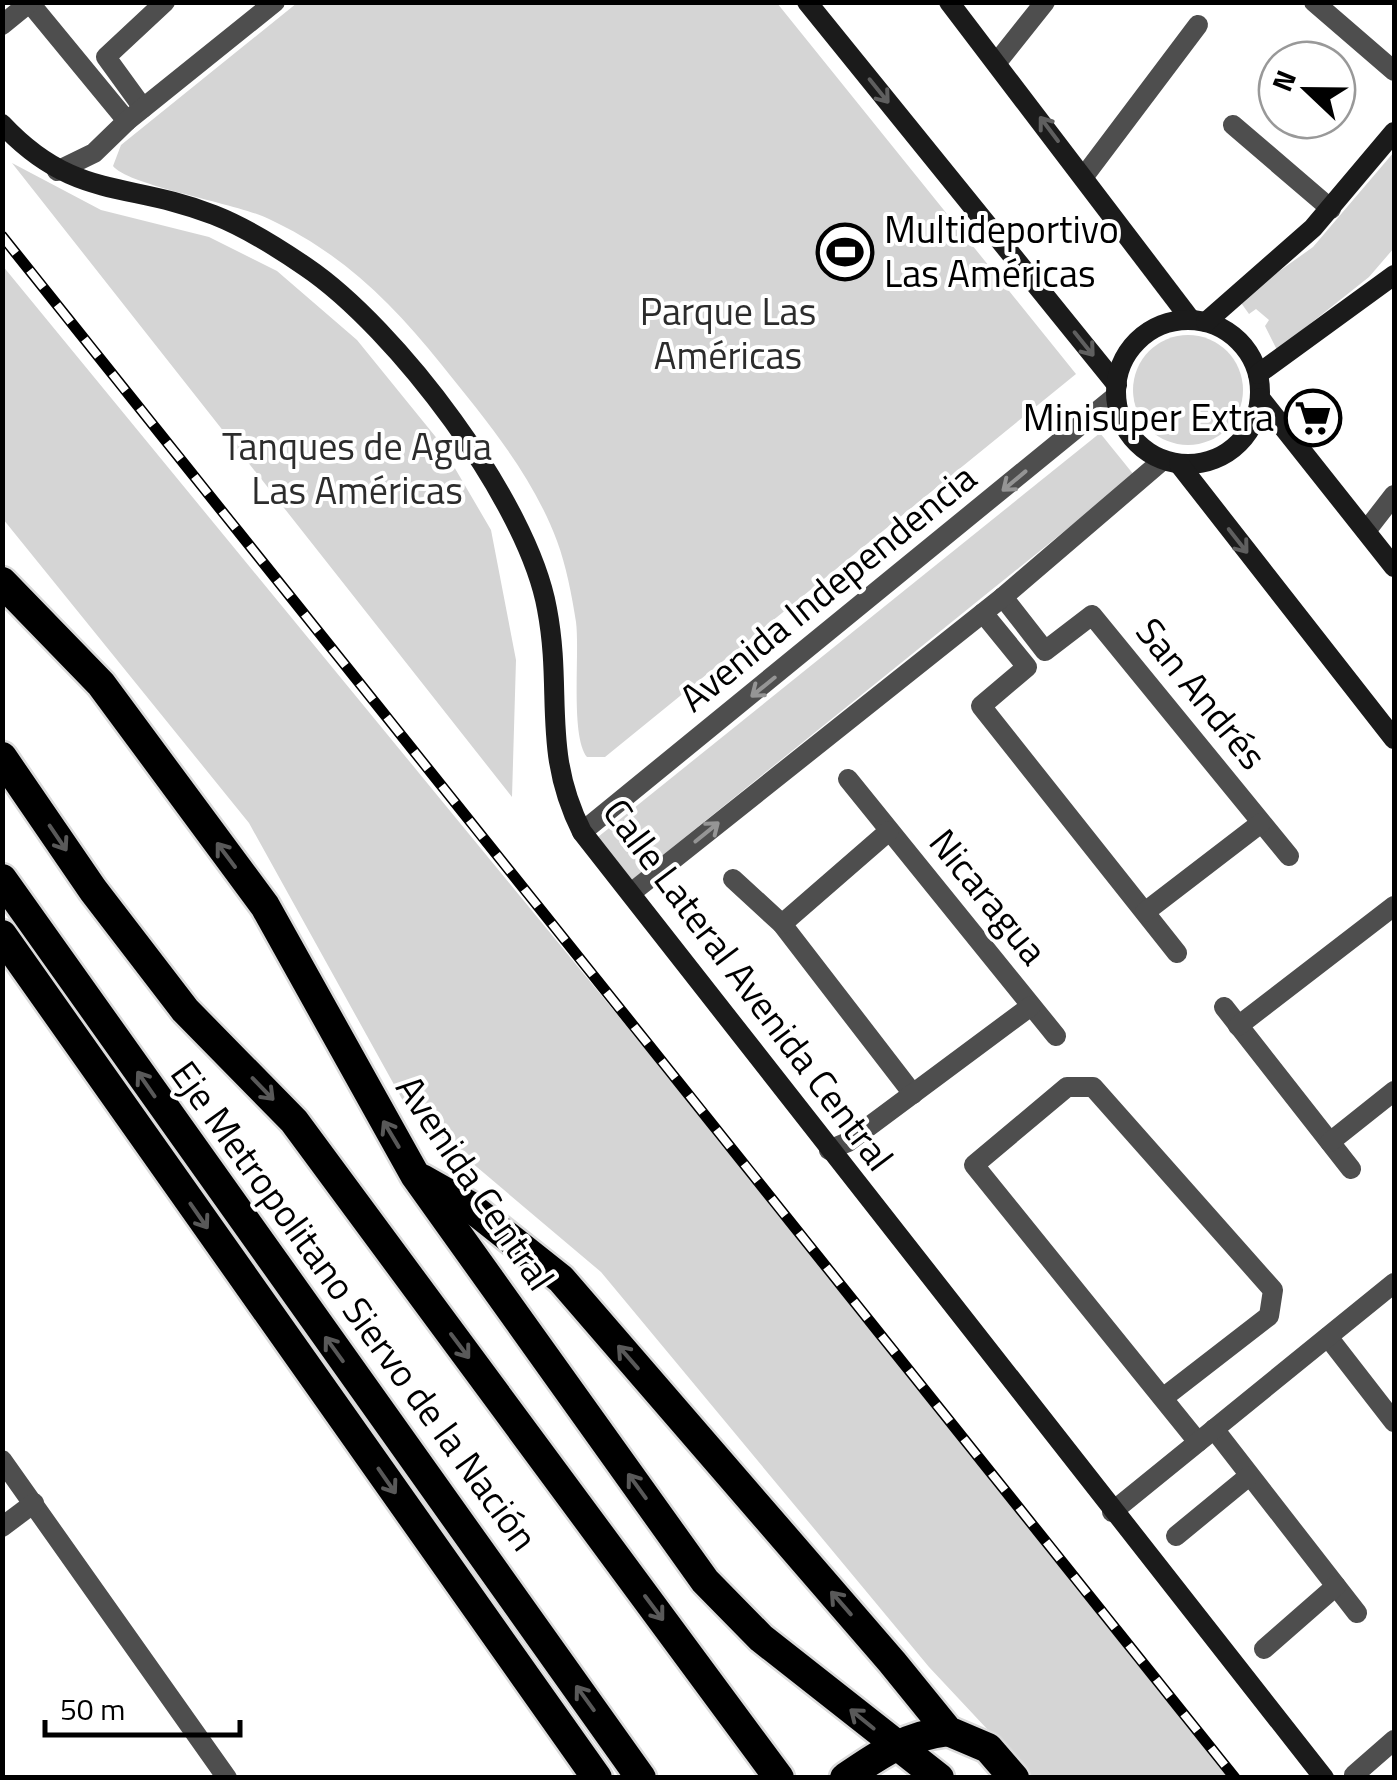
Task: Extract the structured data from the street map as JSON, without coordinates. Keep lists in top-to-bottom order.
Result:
{
  "streets": {
    "highway": ["Avenida Central", "Eje Metropolitano Siervo de la Nación"],
    "main road": ["Calle Lateral Avenida Central"],
    "street": ["Avenida Independencia", "San Andrés", "Nicaragua"]
  },
  "crossings": [
    ["Avenida Independencia", "Calle Lateral Avenida Central"],
    ["Nicaragua", "Calle Lateral Avenida Central"]
  ],
  "parks": ["Parque Las Américas", "Tanques de Agua Las Américas"],
  "places": {
    "sports": ["Multideportivo Las Américas"],
    "supermarket": ["Minisuper Extra"]
  },
  "scale_bar": "50 m",
  "north": "left"
}
